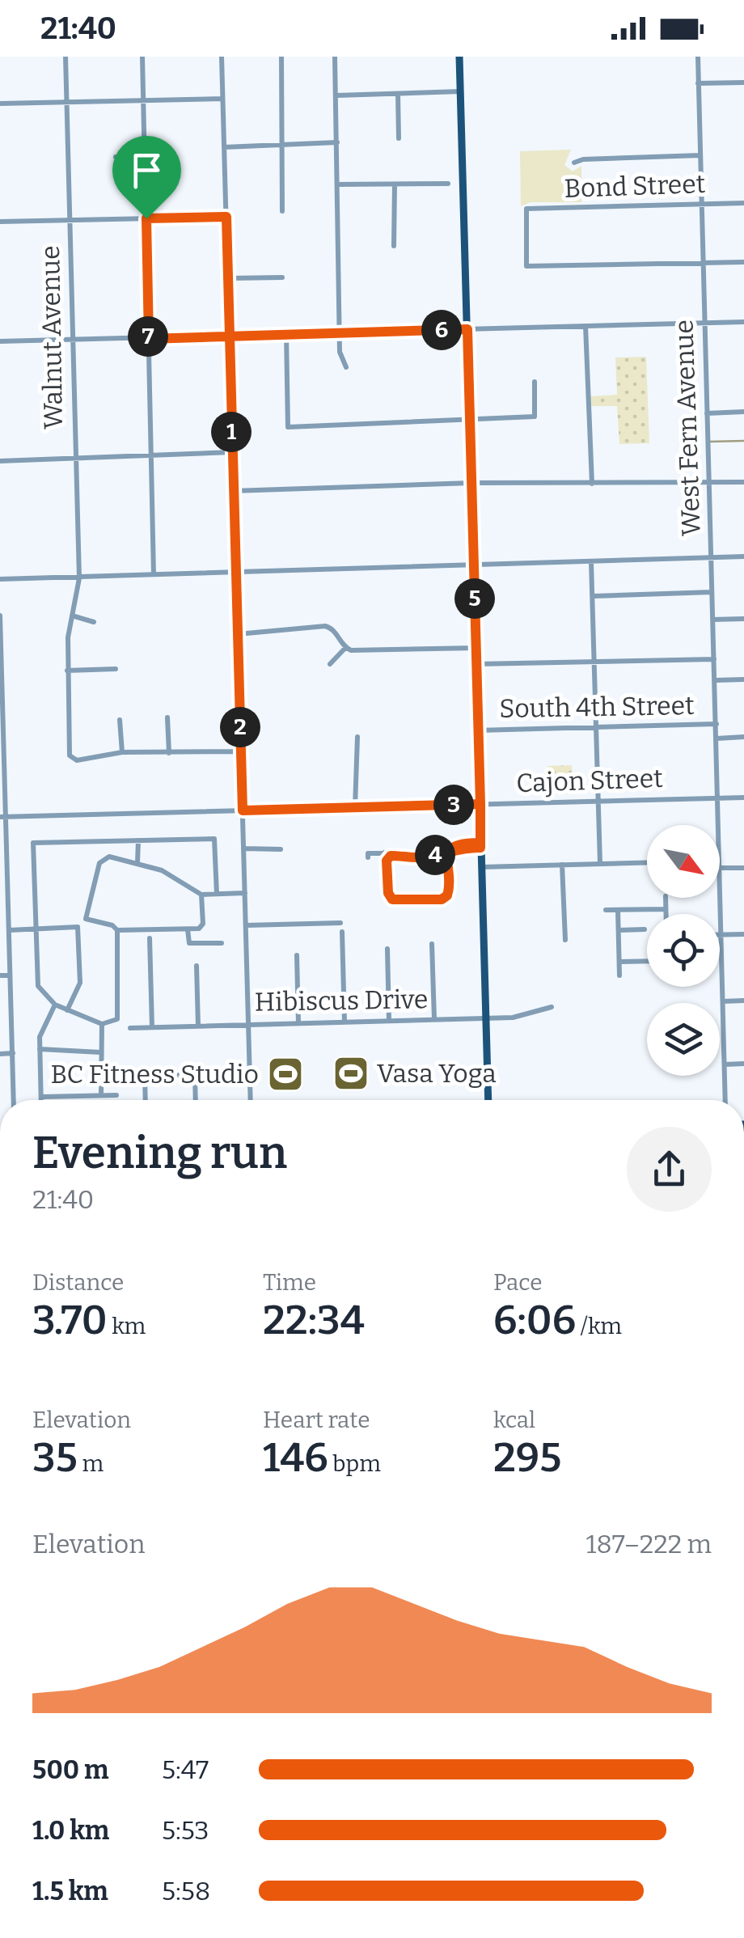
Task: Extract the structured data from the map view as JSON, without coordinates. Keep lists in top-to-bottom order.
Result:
{
  "streets": {
    "street": [
      "Bond Street",
      "Walnut Avenue",
      "West Fern Avenue",
      "South 4th Street",
      "Cajon Street",
      "Hibiscus Drive"
    ]
  },
  "crossings": [
    ["Bond Street", "West Fern Avenue"],
    ["West Fern Avenue", "South 4th Street"],
    ["West Fern Avenue", "Cajon Street"]
  ],
  "places": {
    "sports": ["Vasa Yoga", "BC Fitness Studio"]
  },
  "north": "bottom right",
  "page": {
    "status": "21:40",
    "pins": [
      "6",
      "7",
      "1",
      "5",
      "2",
      "3",
      "4"
    ],
    "heading": ["Evening run", "21:40"],
    "stats": [
      ["Distance", "3.70 km"],
      ["Time", "22:34"],
      ["Pace", "6:06 /km"],
      ["Elevation", "35 m"],
      ["Heart rate", "146 bpm"],
      ["kcal", "295"]
    ],
    "chart": ["Elevation", "187–222 m"],
    "list": [
      {
        "name": "500 m",
        "note": "5:47"
      },
      {
        "name": "1.0 km",
        "note": "5:53"
      },
      {
        "name": "1.5 km",
        "note": "5:58"
      }
    ]
  }
}
